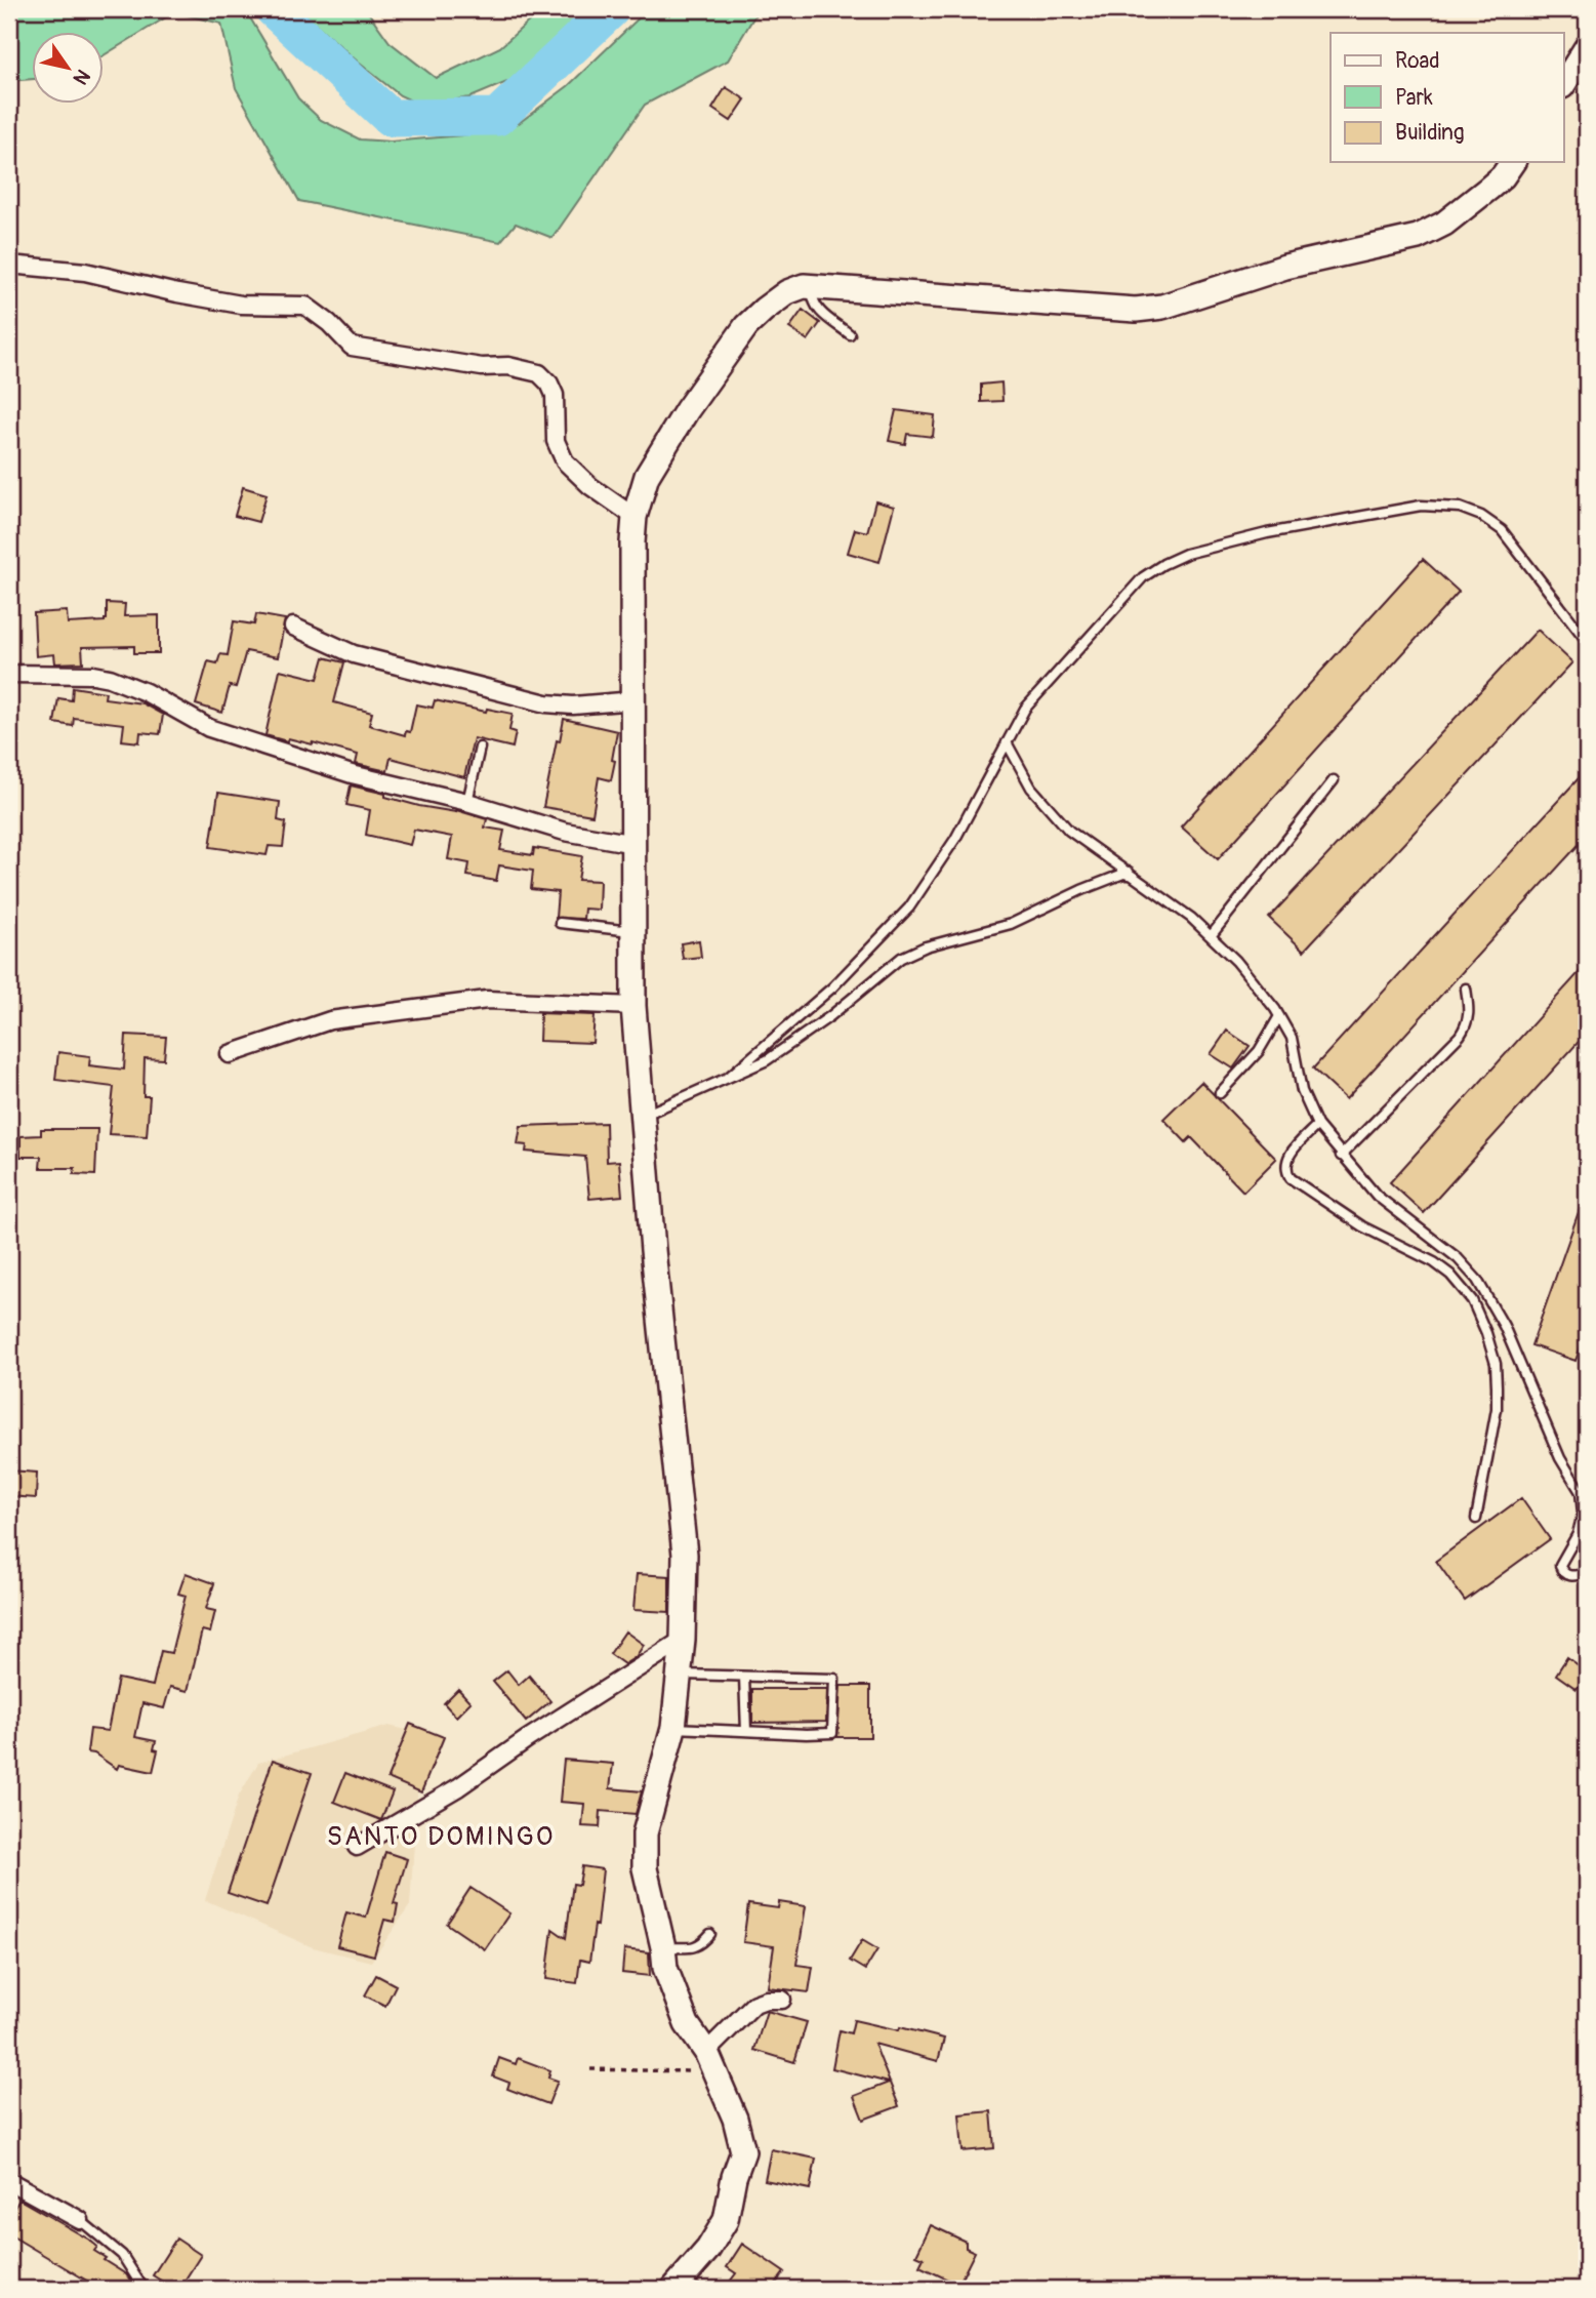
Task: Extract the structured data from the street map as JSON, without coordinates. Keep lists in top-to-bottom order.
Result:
{
  "districts": ["SANTO DOMINGO"],
  "legend": ["Road", "Park", "Building"],
  "north": "bottom right"
}
